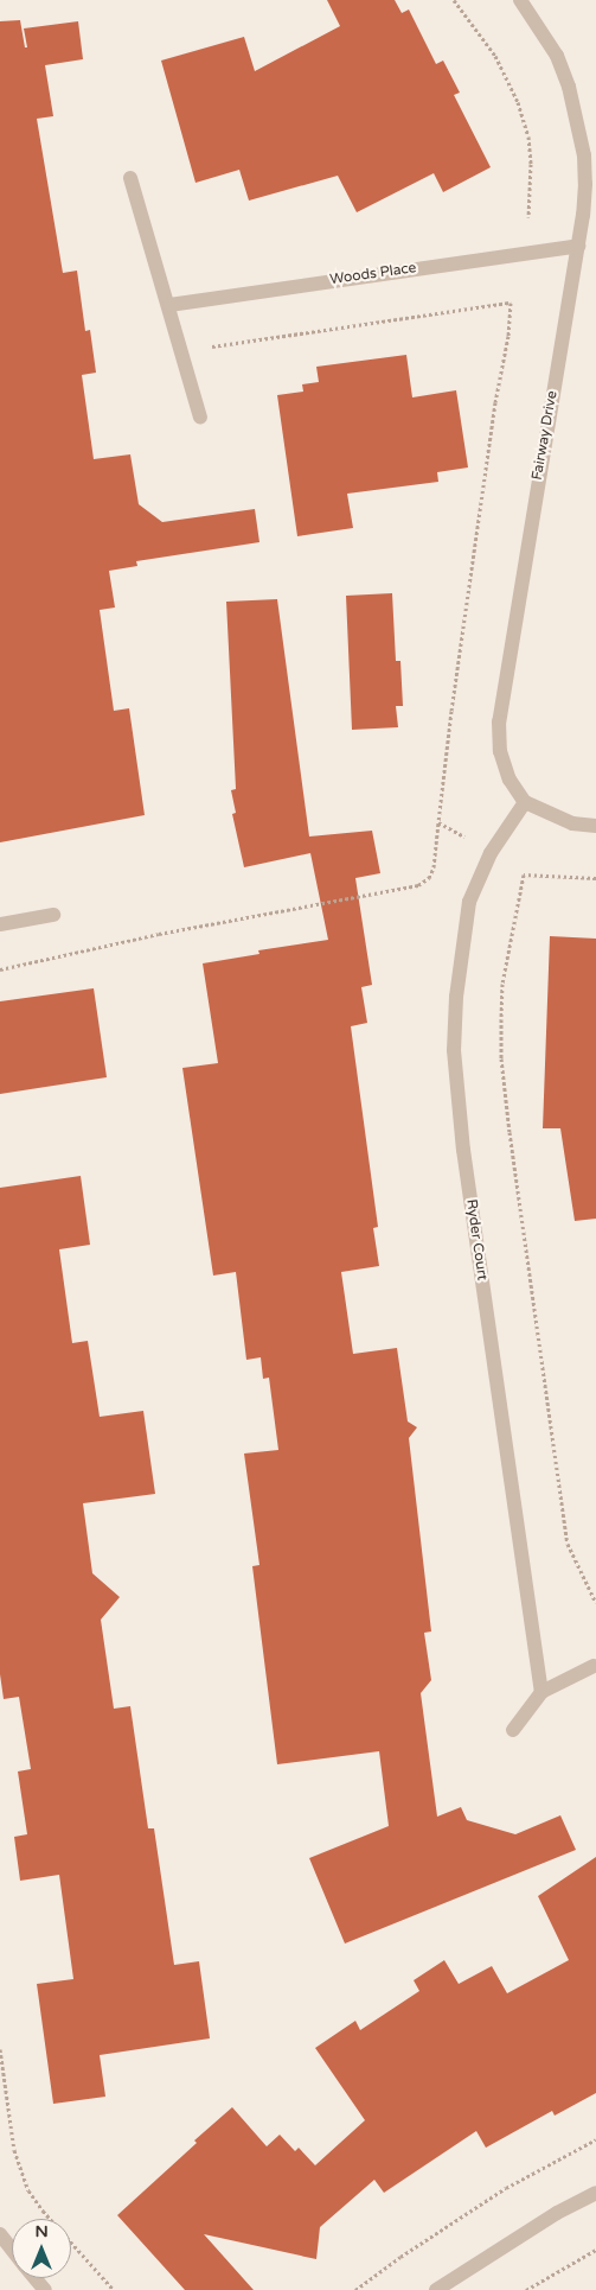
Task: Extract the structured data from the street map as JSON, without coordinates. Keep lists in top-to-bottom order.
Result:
{
  "streets": {
    "street": ["Woods Place", "Fairway Drive", "Ryder Court"]
  },
  "crossings": [
    ["Woods Place", "Fairway Drive"],
    ["Fairway Drive", "Ryder Court"]
  ],
  "north": "top"
}
